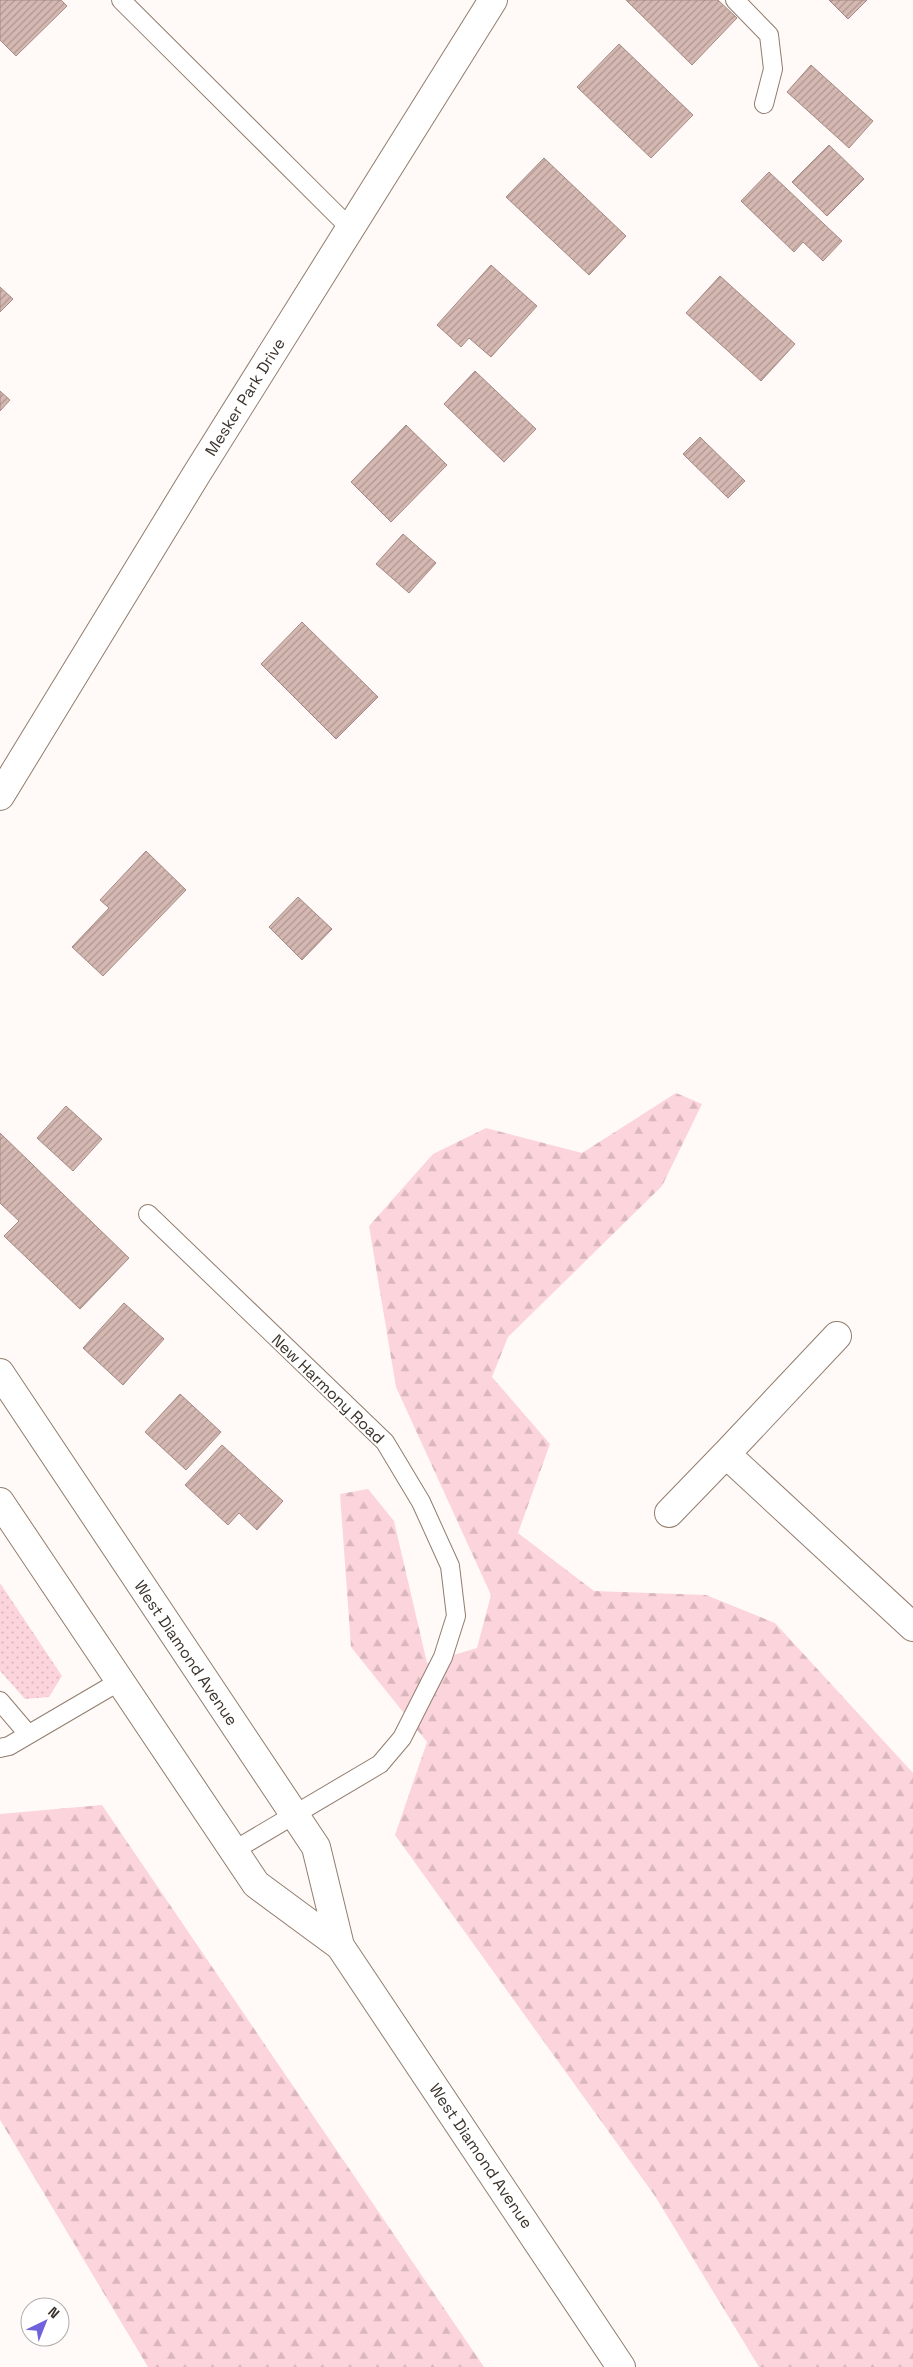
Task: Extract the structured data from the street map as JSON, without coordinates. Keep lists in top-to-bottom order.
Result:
{
  "streets": {
    "main road": ["Mesker Park Drive", "West Diamond Avenue"],
    "lane": ["New Harmony Road"]
  },
  "crossings": [
    ["New Harmony Road", "West Diamond Avenue"]
  ],
  "north": "top right"
}
